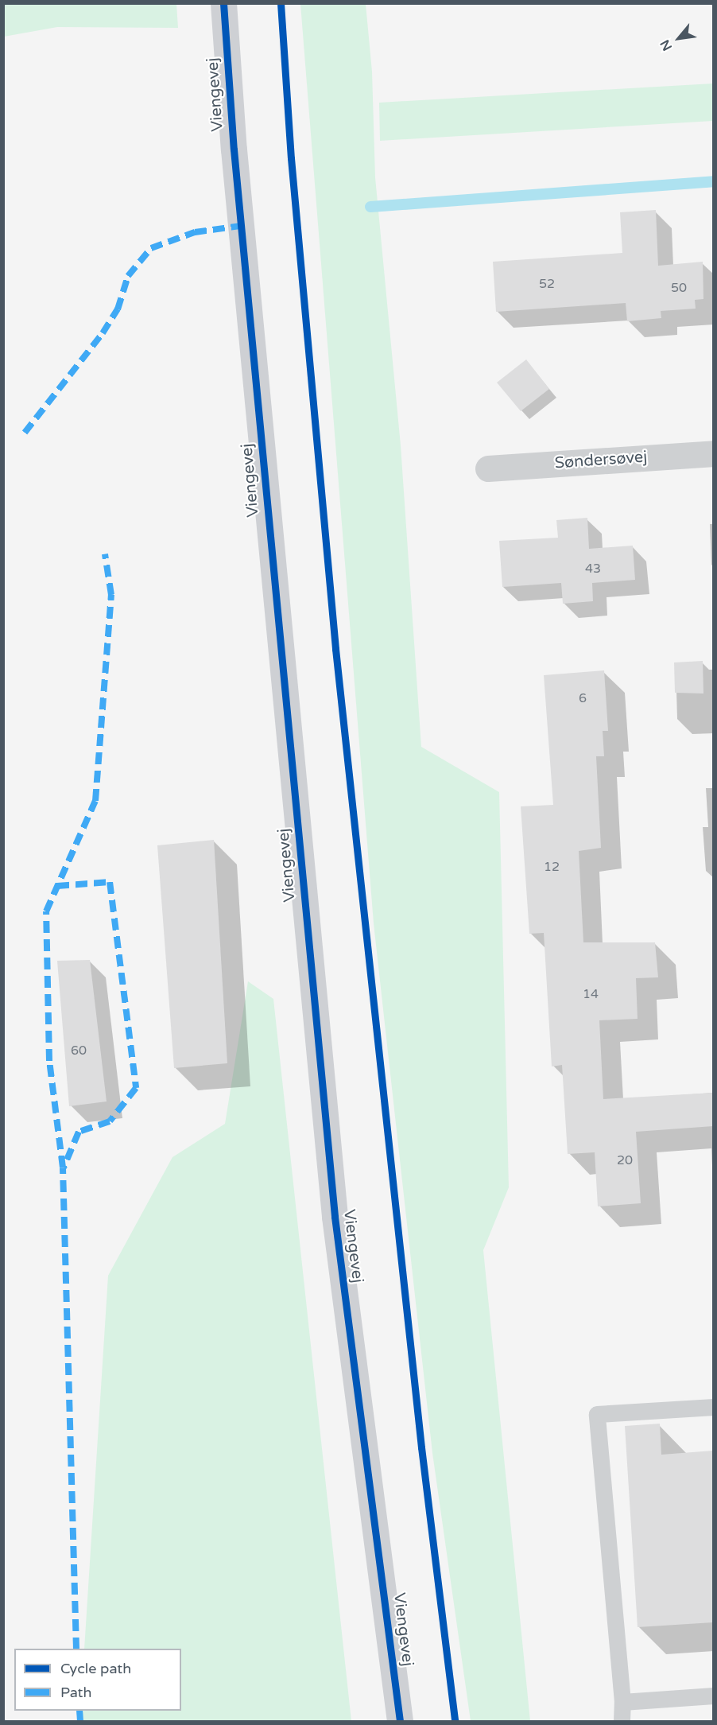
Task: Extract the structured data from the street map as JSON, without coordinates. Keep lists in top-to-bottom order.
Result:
{
  "streets": {
    "street": ["Viengevej", "Søndersøvej"]
  },
  "house_numbers": [
    "52",
    "50",
    "43",
    "6",
    "12",
    "14",
    "60",
    "20"
  ],
  "legend": ["Cycle path", "Path"],
  "north": "bottom left"
}
